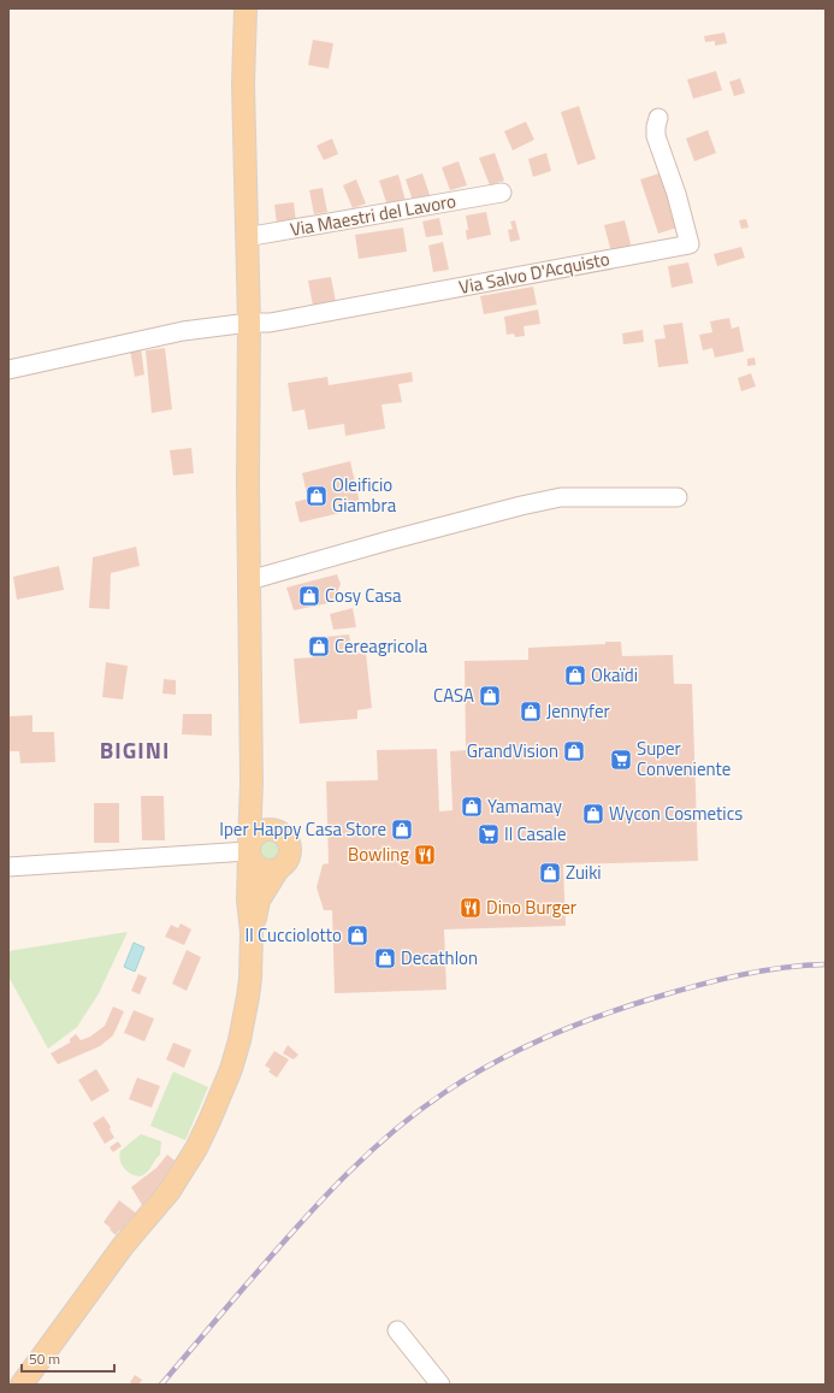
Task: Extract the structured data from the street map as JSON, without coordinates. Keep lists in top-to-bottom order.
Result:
{
  "streets": {
    "street": ["Via Maestri del Lavoro", "Via Salvo D'Acquisto"]
  },
  "districts": ["BIGINI"],
  "places": {
    "shop": [
      "Oleificio Giambra",
      "Cosy Casa",
      "Cereagricola",
      "Okaïdi",
      "CASA",
      "Jennyfer",
      "GrandVision",
      "Yamamay",
      "Wycon Cosmetics",
      "Iper Happy Casa Store",
      "Zuiki",
      "Il Cucciolotto",
      "Decathlon"
    ],
    "supermarket": ["Super Conveniente", "Il Casale"],
    "restaurant": ["Bowling", "Dino Burger"]
  },
  "scale_bar": "50 m"
}
